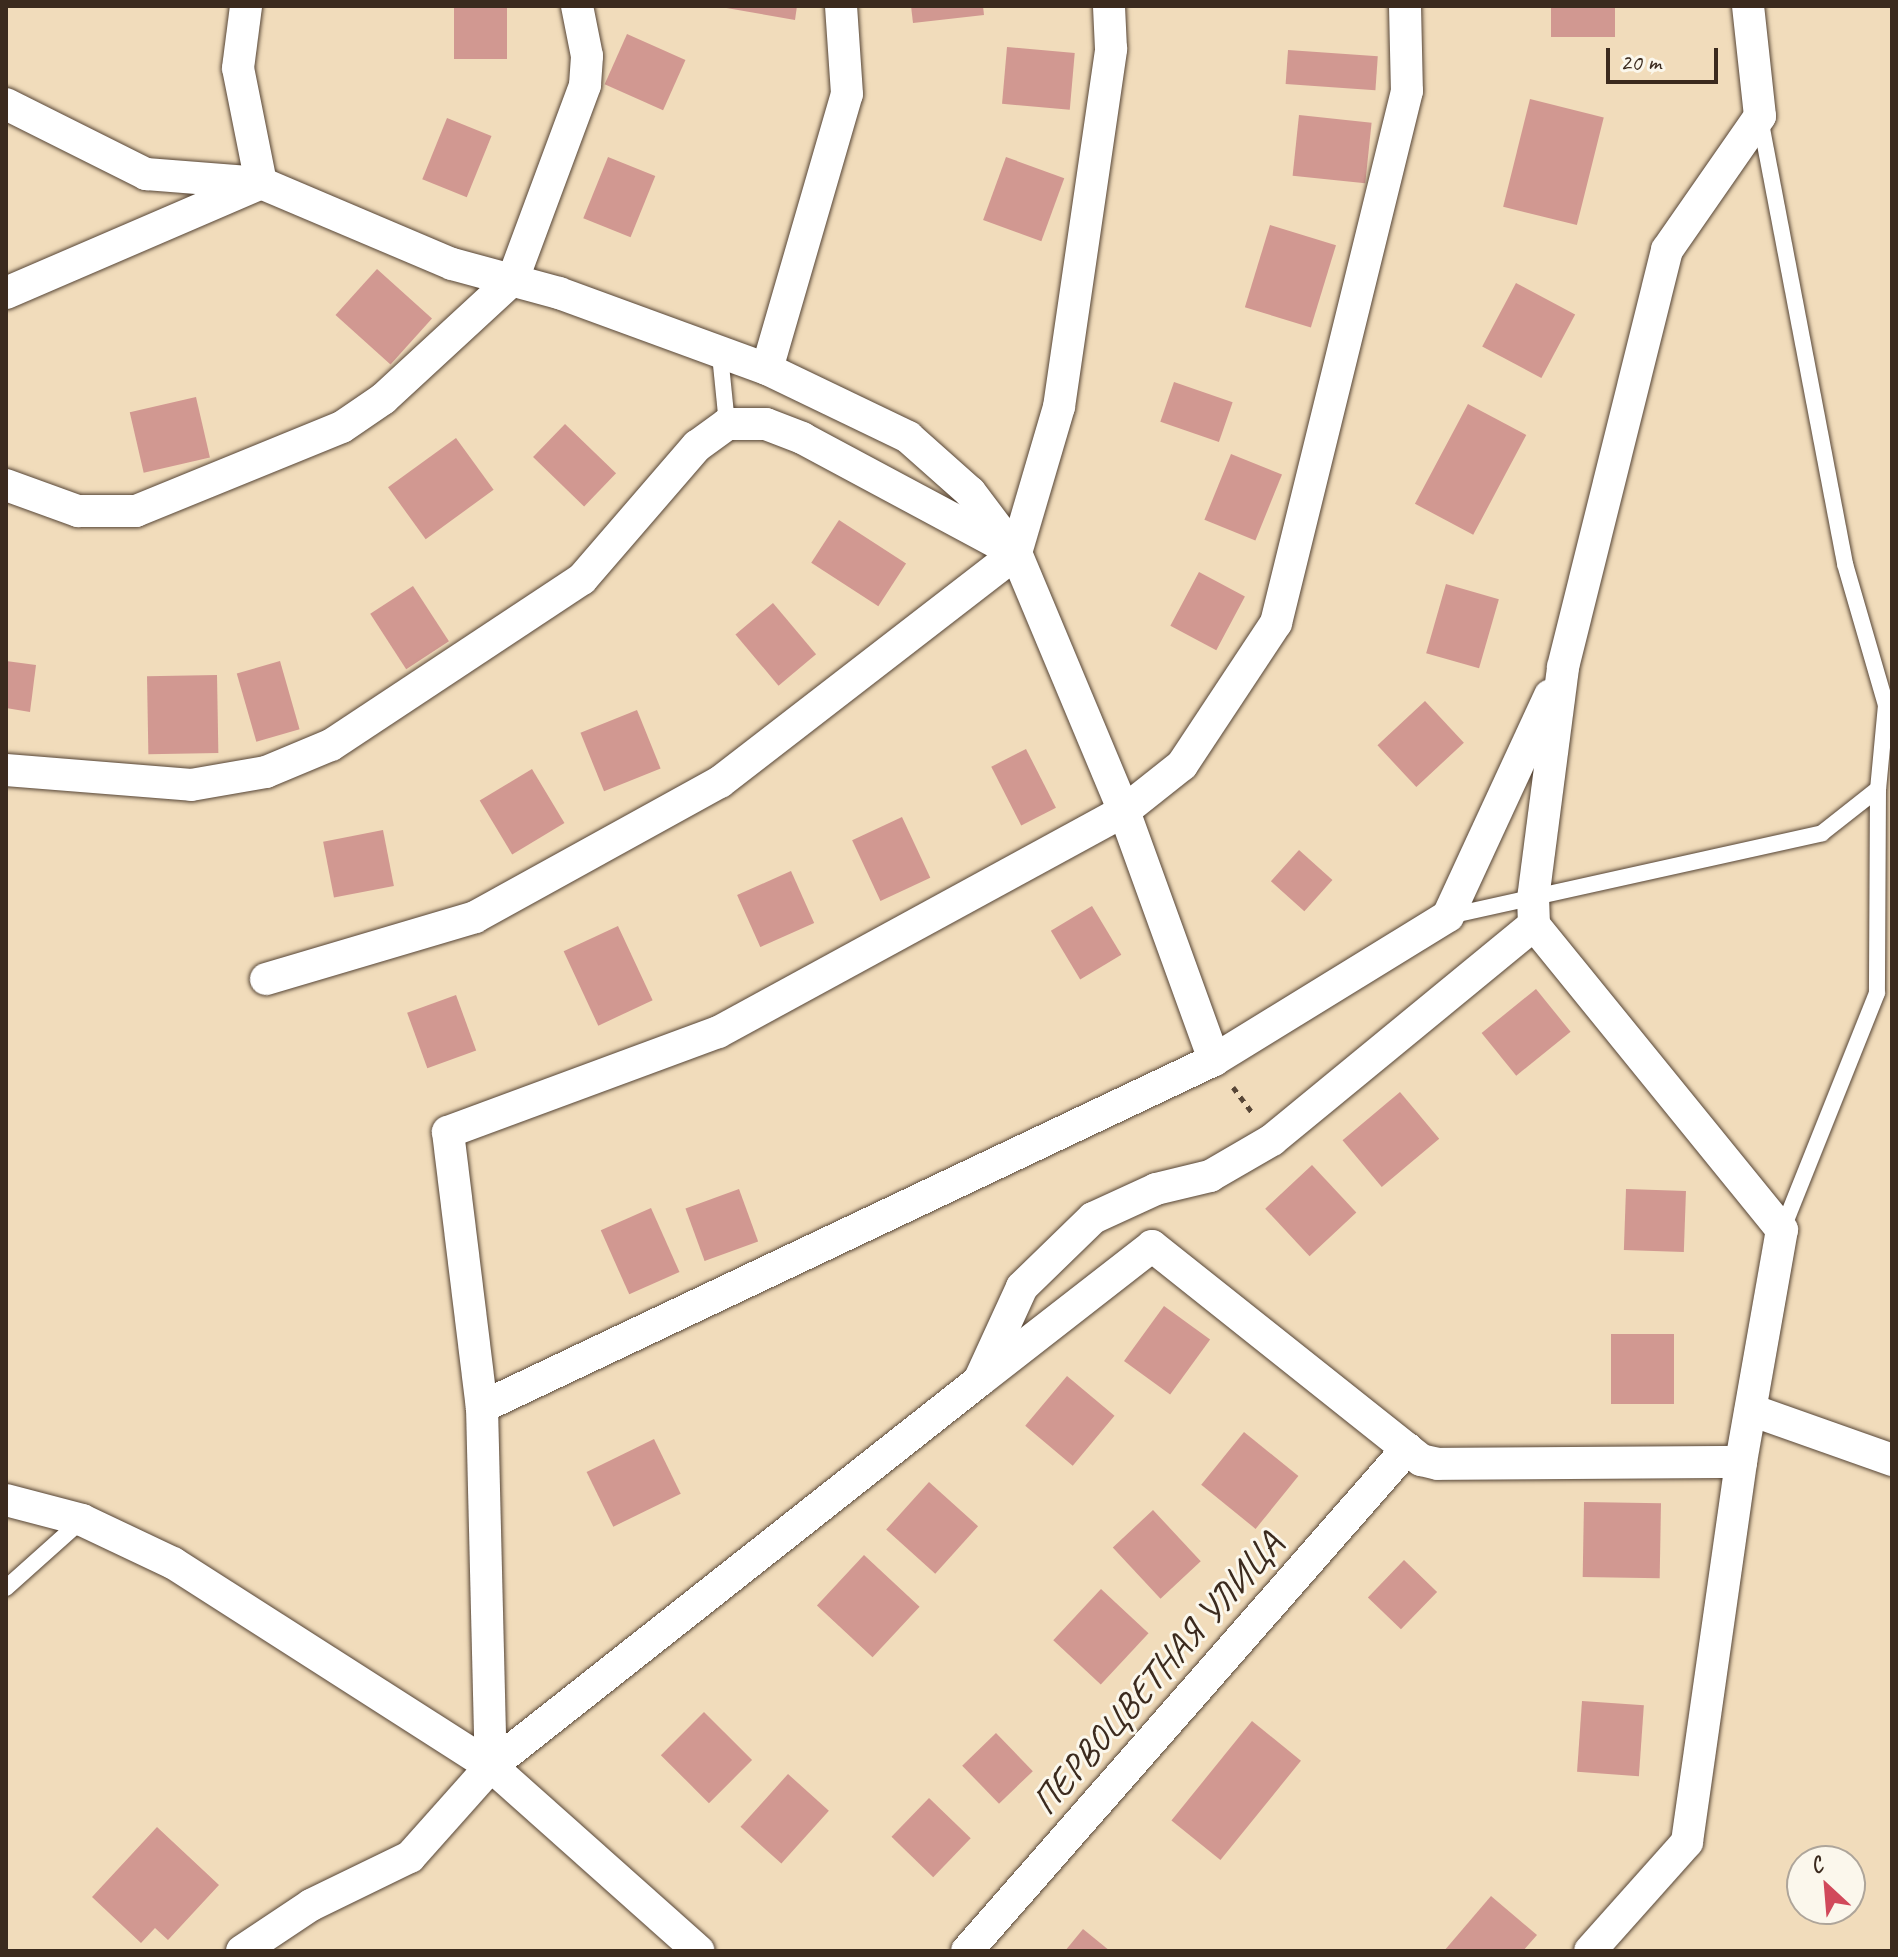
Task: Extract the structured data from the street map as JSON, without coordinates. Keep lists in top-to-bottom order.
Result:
{
  "streets": {
    "street": ["ПЕРВОЦВЕТНАЯ УЛИЦА"]
  },
  "scale_bar": "20 m",
  "north": "top left"
}
